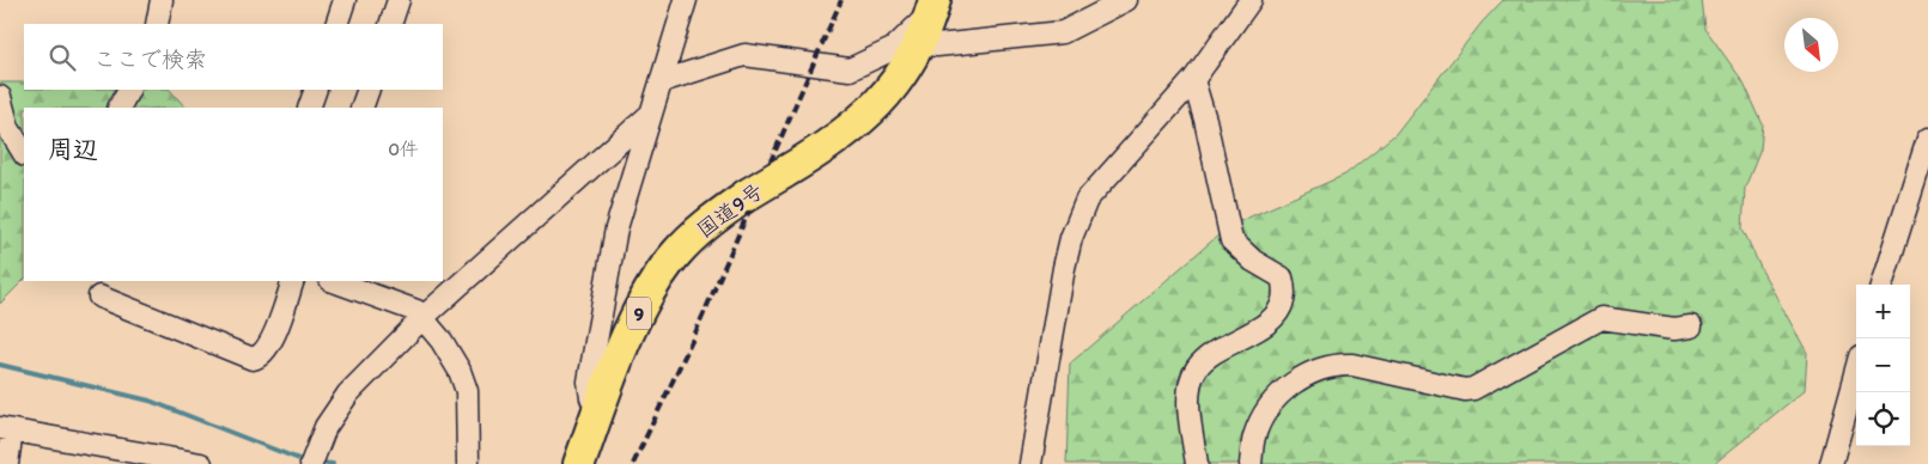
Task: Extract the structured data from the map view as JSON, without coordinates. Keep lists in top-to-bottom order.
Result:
{
  "streets": {
    "highway": ["国道9号", "9"]
  },
  "north": "bottom right",
  "page": {
    "search": "ここで検索",
    "heading": ["周辺", "0件"],
    "map_buttons": ["+", "−"]
  }
}
